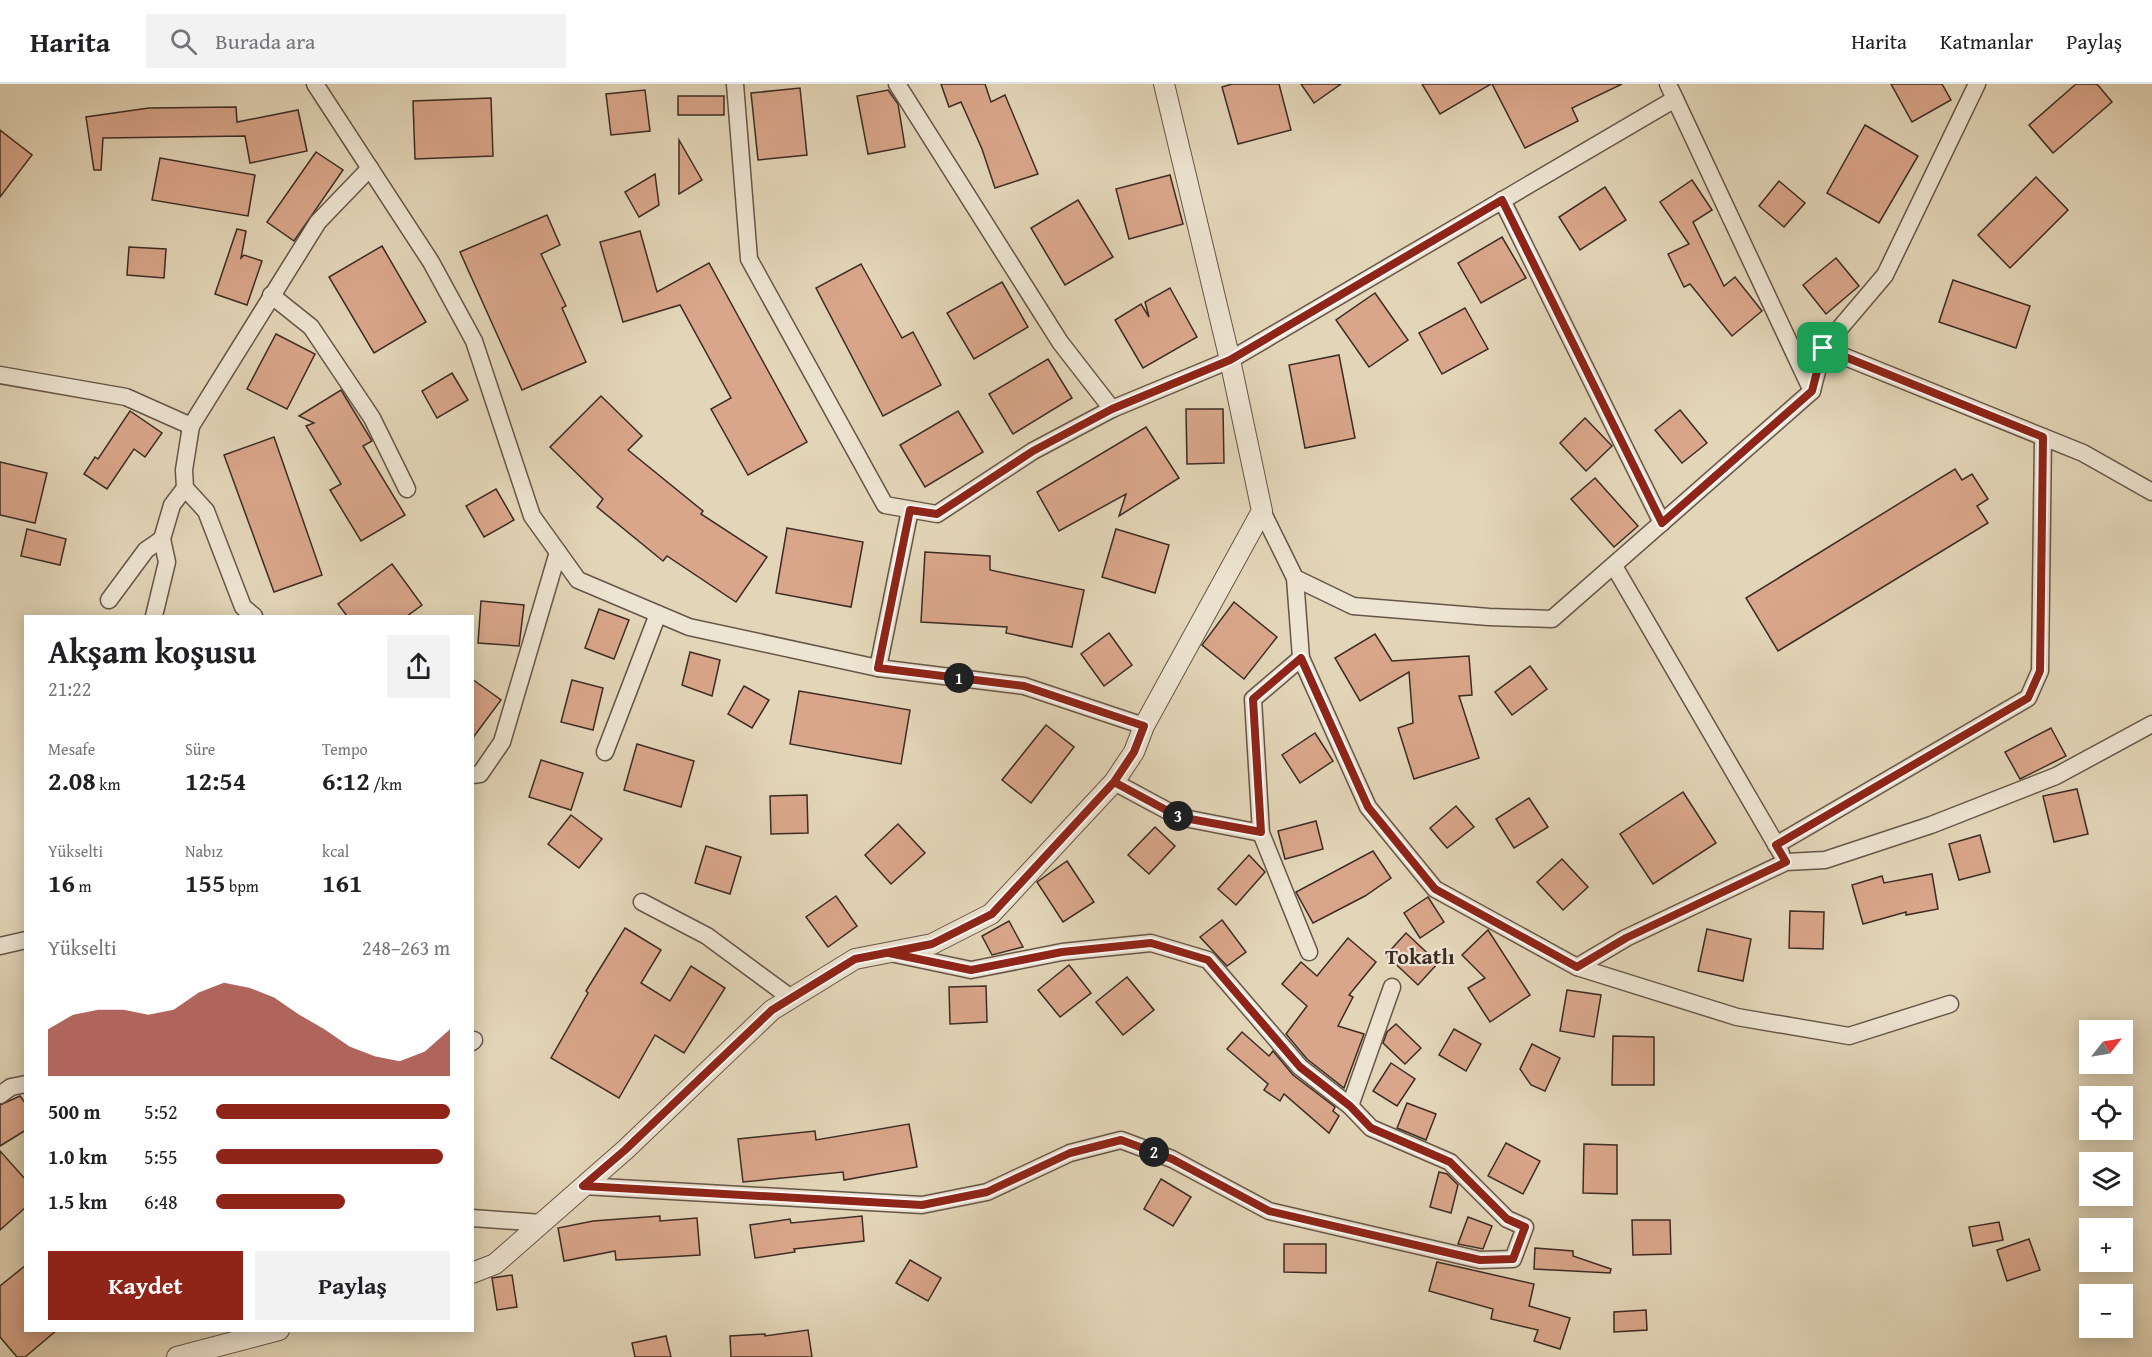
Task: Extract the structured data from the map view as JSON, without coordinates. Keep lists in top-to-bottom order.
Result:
{
  "districts": ["Tokatlı"],
  "north": "top right",
  "page": {
    "header": "Harita",
    "search": "Burada ara",
    "nav": ["Harita", "Katmanlar", "Paylaş"],
    "heading": ["Akşam koşusu", "21:22"],
    "pins": ["1", "3", "2"],
    "stats": [
      ["Mesafe", "2.08 km"],
      ["Süre", "12:54"],
      ["Tempo", "6:12 /km"],
      ["Yükselti", "16 m"],
      ["Nabız", "155 bpm"],
      ["kcal", "161"]
    ],
    "chart": ["Yükselti", "248–263 m"],
    "map_buttons": ["+", "−"],
    "list": [
      {
        "name": "500 m",
        "note": "5:52"
      },
      {
        "name": "1.0 km",
        "note": "5:55"
      },
      {
        "name": "1.5 km",
        "note": "6:48"
      }
    ],
    "buttons": ["Kaydet", "Paylaş"]
  }
}
